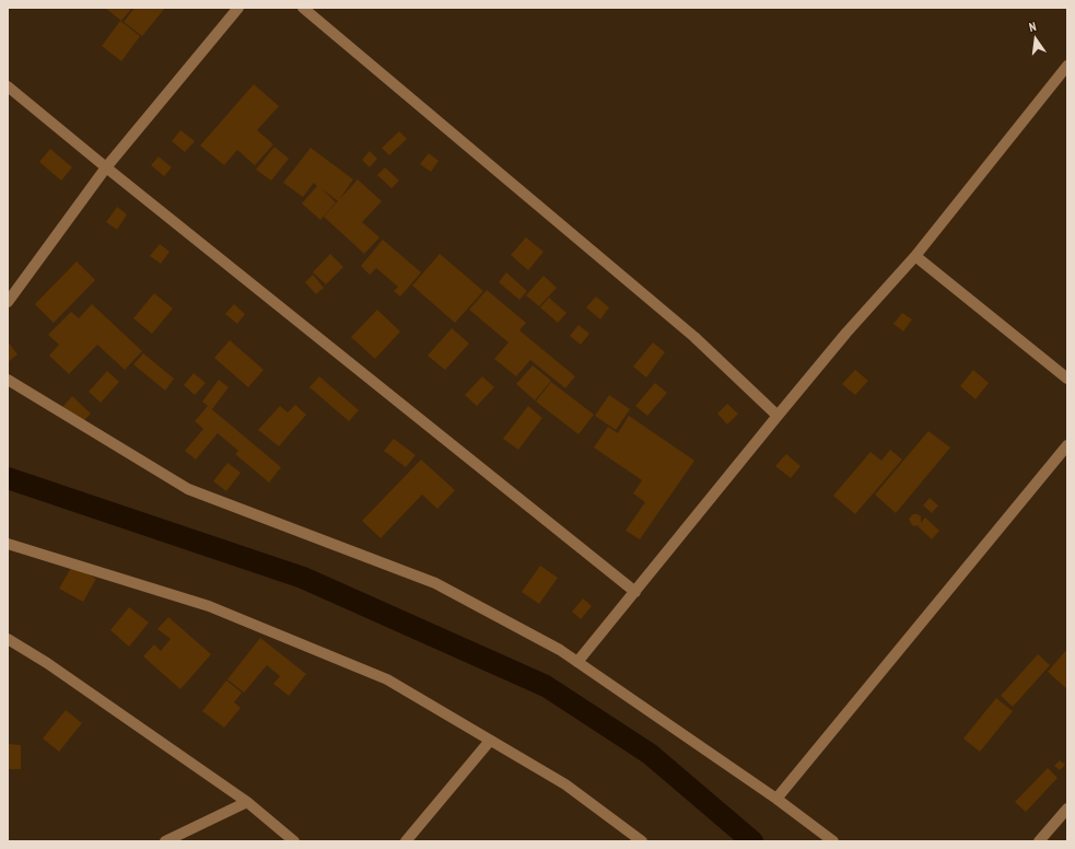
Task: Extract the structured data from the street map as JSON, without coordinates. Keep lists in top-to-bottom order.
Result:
{
  "north": "top"
}
